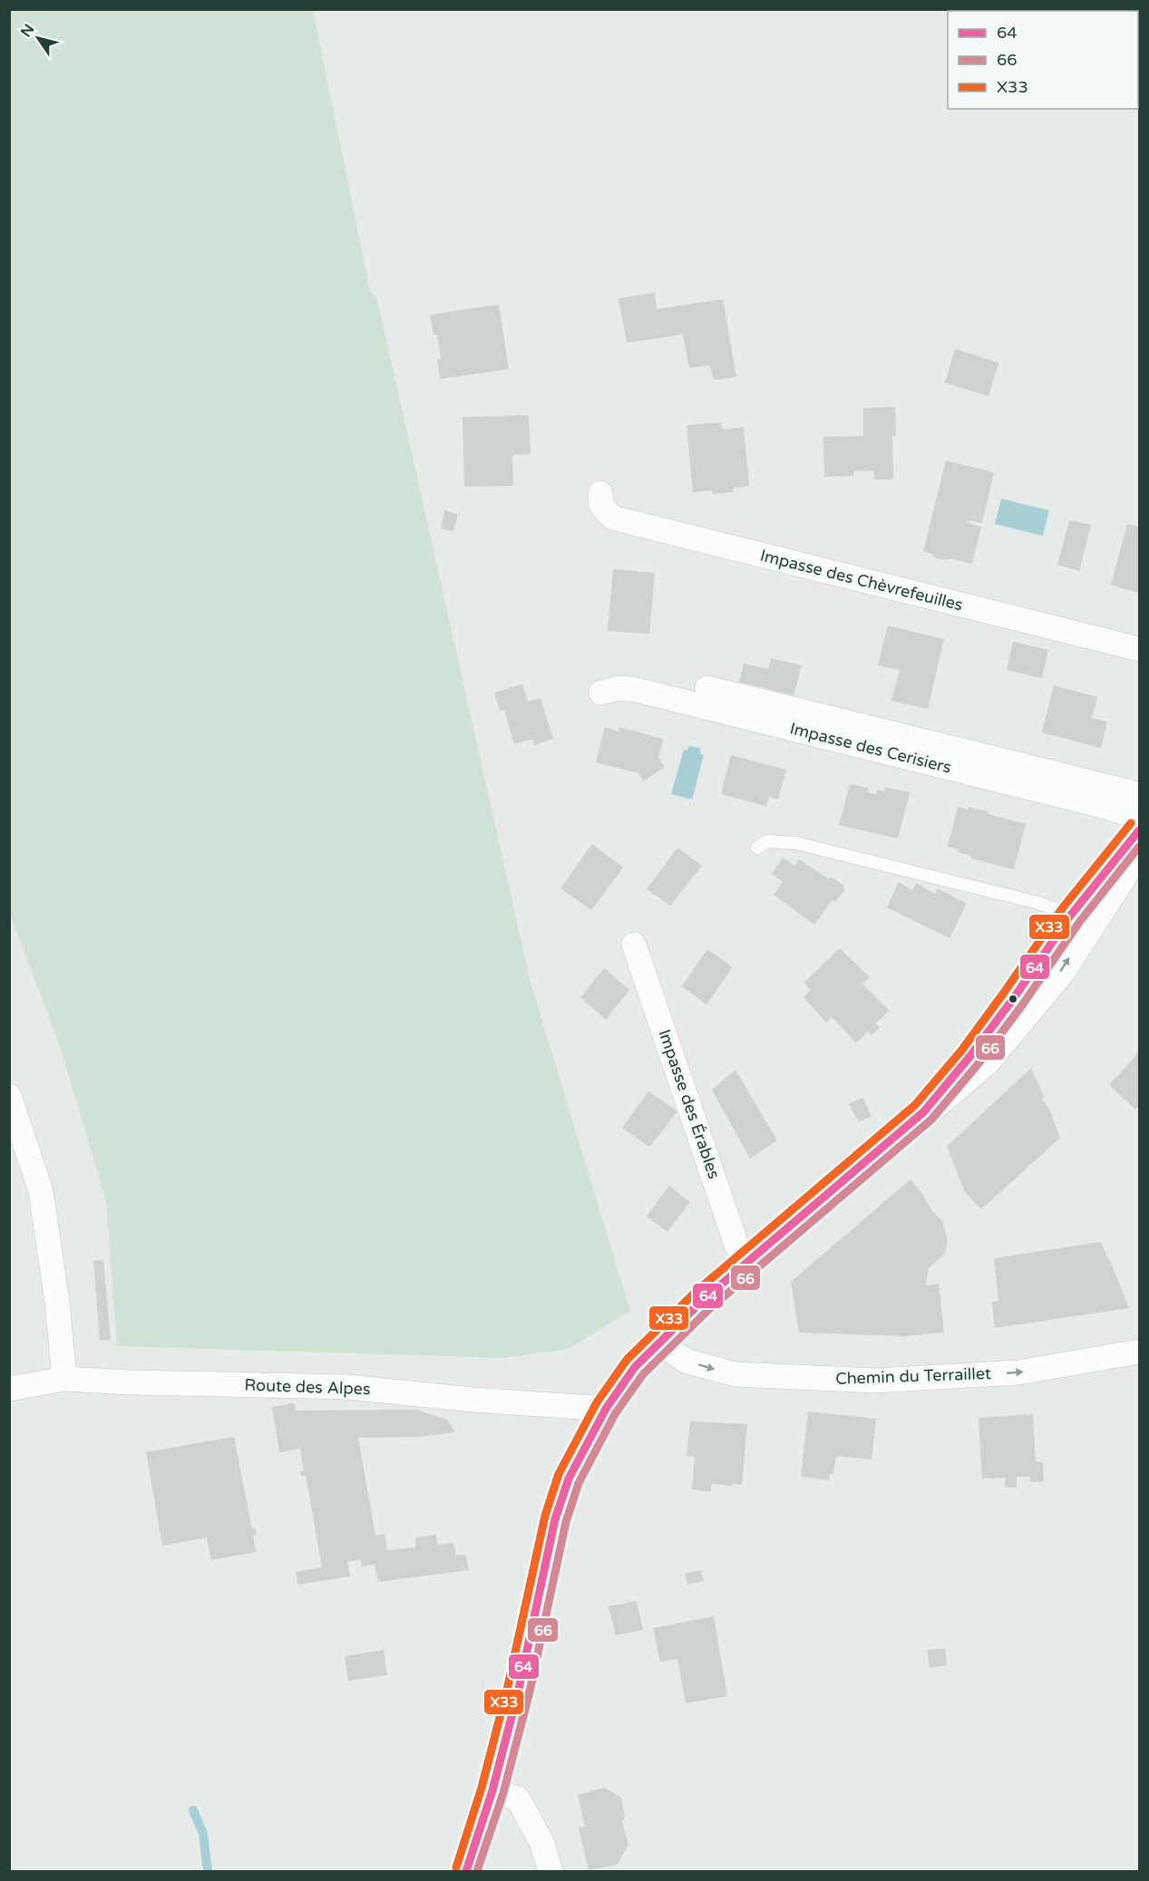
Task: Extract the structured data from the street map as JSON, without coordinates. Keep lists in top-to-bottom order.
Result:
{
  "streets": {
    "street": [
      "Impasse des Chèvrefeuilles",
      "Impasse des Cerisiers",
      "Impasse des Érables",
      "Chemin du Terraillet",
      "Route des Alpes"
    ]
  },
  "one_way": ["Chemin du Terraillet"],
  "lines": ["transit line X33", "transit line 64", "transit line 66"],
  "legend": ["64", "66", "X33"],
  "north": "top left"
}
